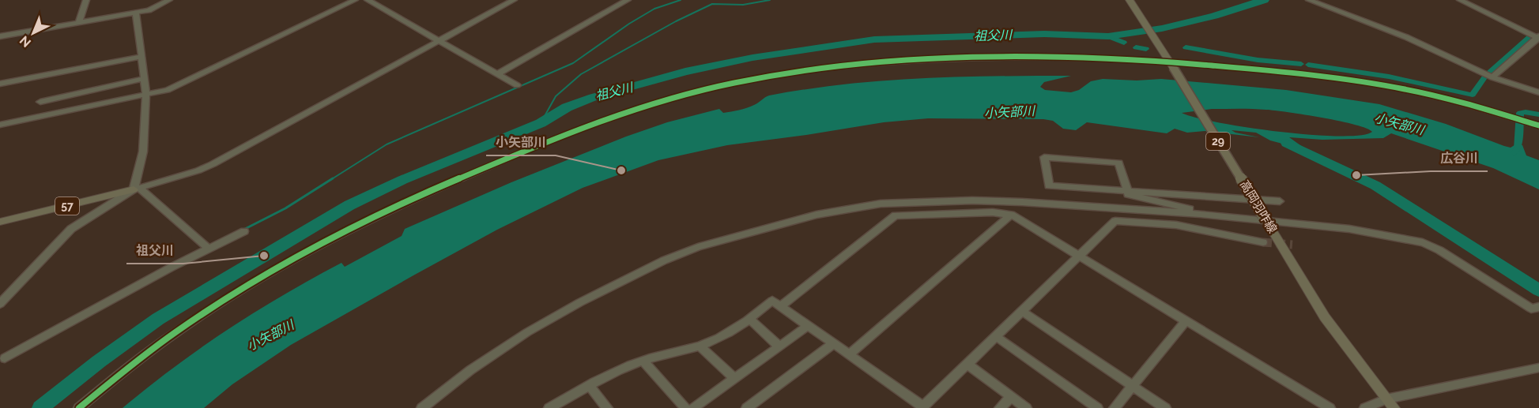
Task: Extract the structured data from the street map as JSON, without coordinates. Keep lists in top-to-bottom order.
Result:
{
  "streets": {
    "main road": ["29", "57", "高岡羽咋線"]
  },
  "water": ["祖父川", "小矢部川"],
  "places": ["小矢部川", "広谷川", "祖父川"],
  "north": "bottom left"
}
